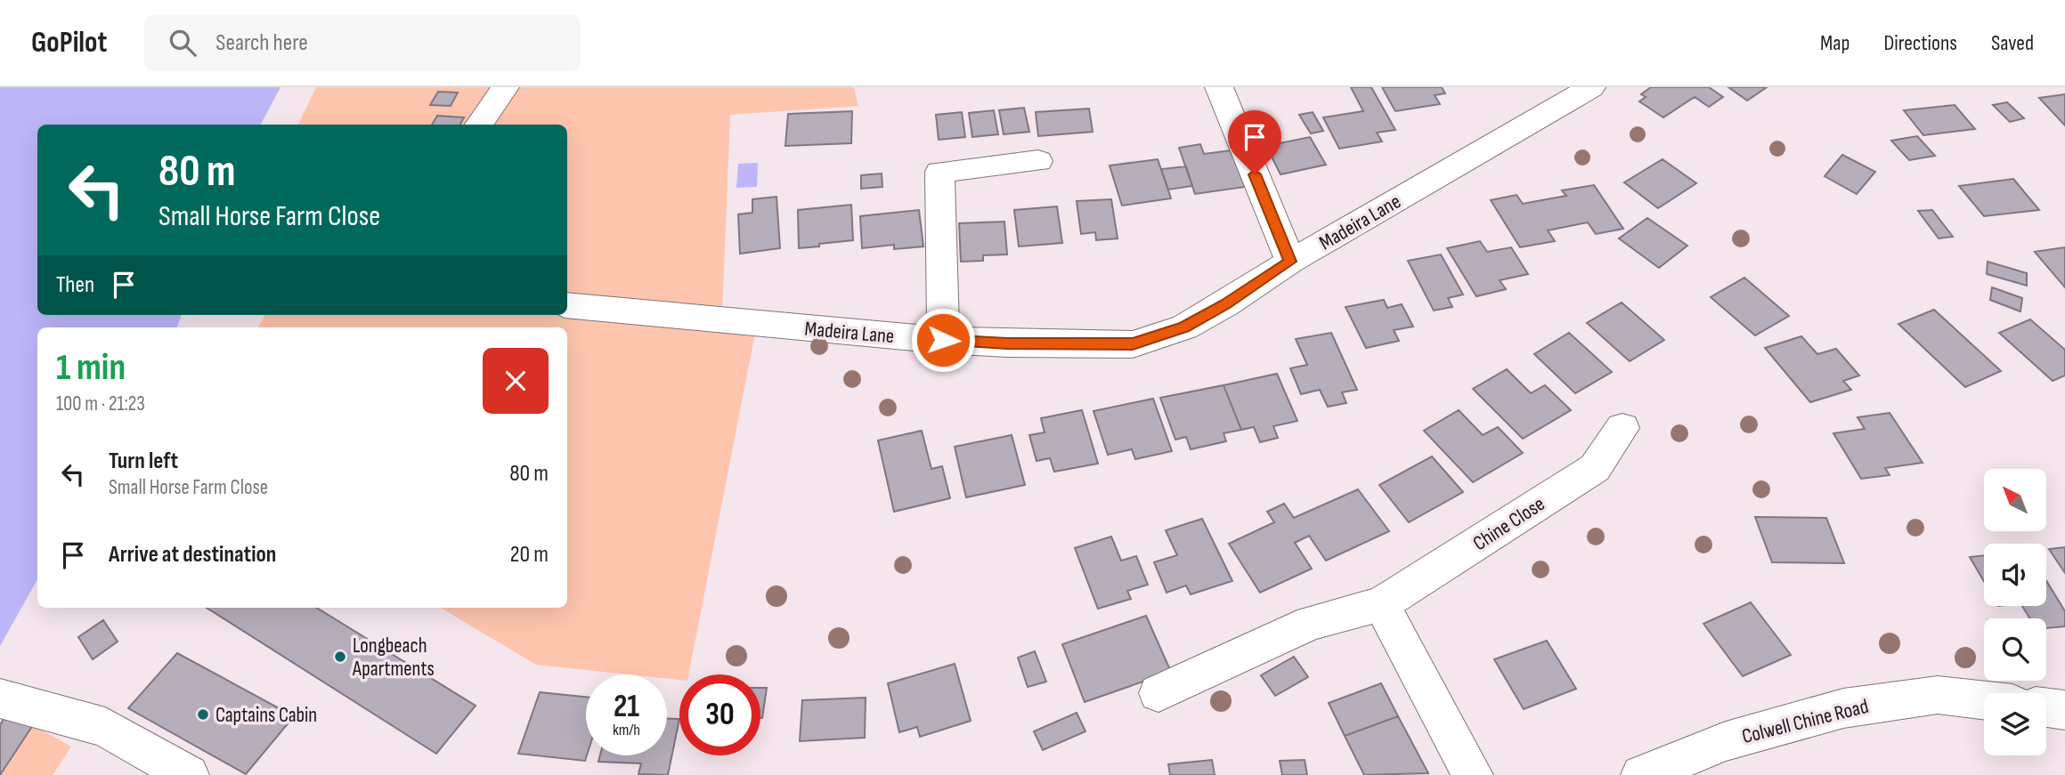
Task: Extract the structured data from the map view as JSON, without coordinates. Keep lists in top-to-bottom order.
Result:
{
  "streets": {
    "street": ["Madeira Lane", "Chine Close", "Colwell Chine Road"]
  },
  "places": ["Longbeach Apartments", "Captains Cabin"],
  "north": "top left",
  "page": {
    "header": "GoPilot",
    "search": "Search here",
    "nav": ["Map", "Directions", "Saved"],
    "turn": ["80 m", "Small Horse Farm Close"],
    "then": "Then",
    "heading": ["1 min", "100 m · 21:23"],
    "list": [
      {
        "name": "Turn left",
        "note": "Small Horse Farm Close",
        "value": "80 m"
      },
      {
        "name": "Arrive at destination",
        "value": "20 m"
      }
    ],
    "speed": "21 km/h",
    "limit": "30"
  }
}
